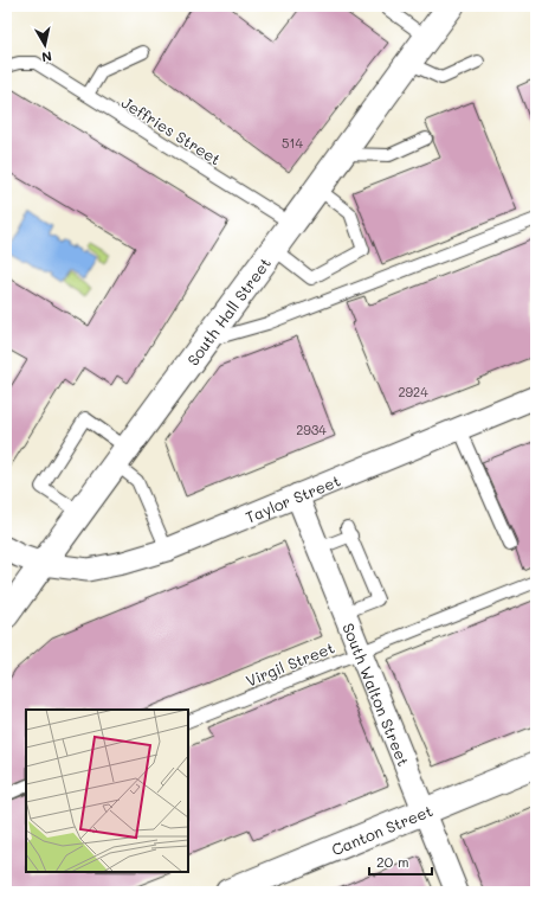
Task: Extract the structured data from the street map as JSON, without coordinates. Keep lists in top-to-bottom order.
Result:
{
  "streets": {
    "street": [
      "South Hall Street",
      "Taylor Street",
      "South Walton Street",
      "Canton Street"
    ],
    "lane": ["Jeffries Street", "Virgil Street"]
  },
  "crossings": [
    ["Jeffries Street", "South Hall Street"],
    ["South Hall Street", "Taylor Street"],
    ["Taylor Street", "South Walton Street"],
    ["Virgil Street", "South Walton Street"],
    ["South Walton Street", "Canton Street"]
  ],
  "house_numbers": ["514", "2924", "2934"],
  "scale_bar": "20 m",
  "north": "bottom"
}
